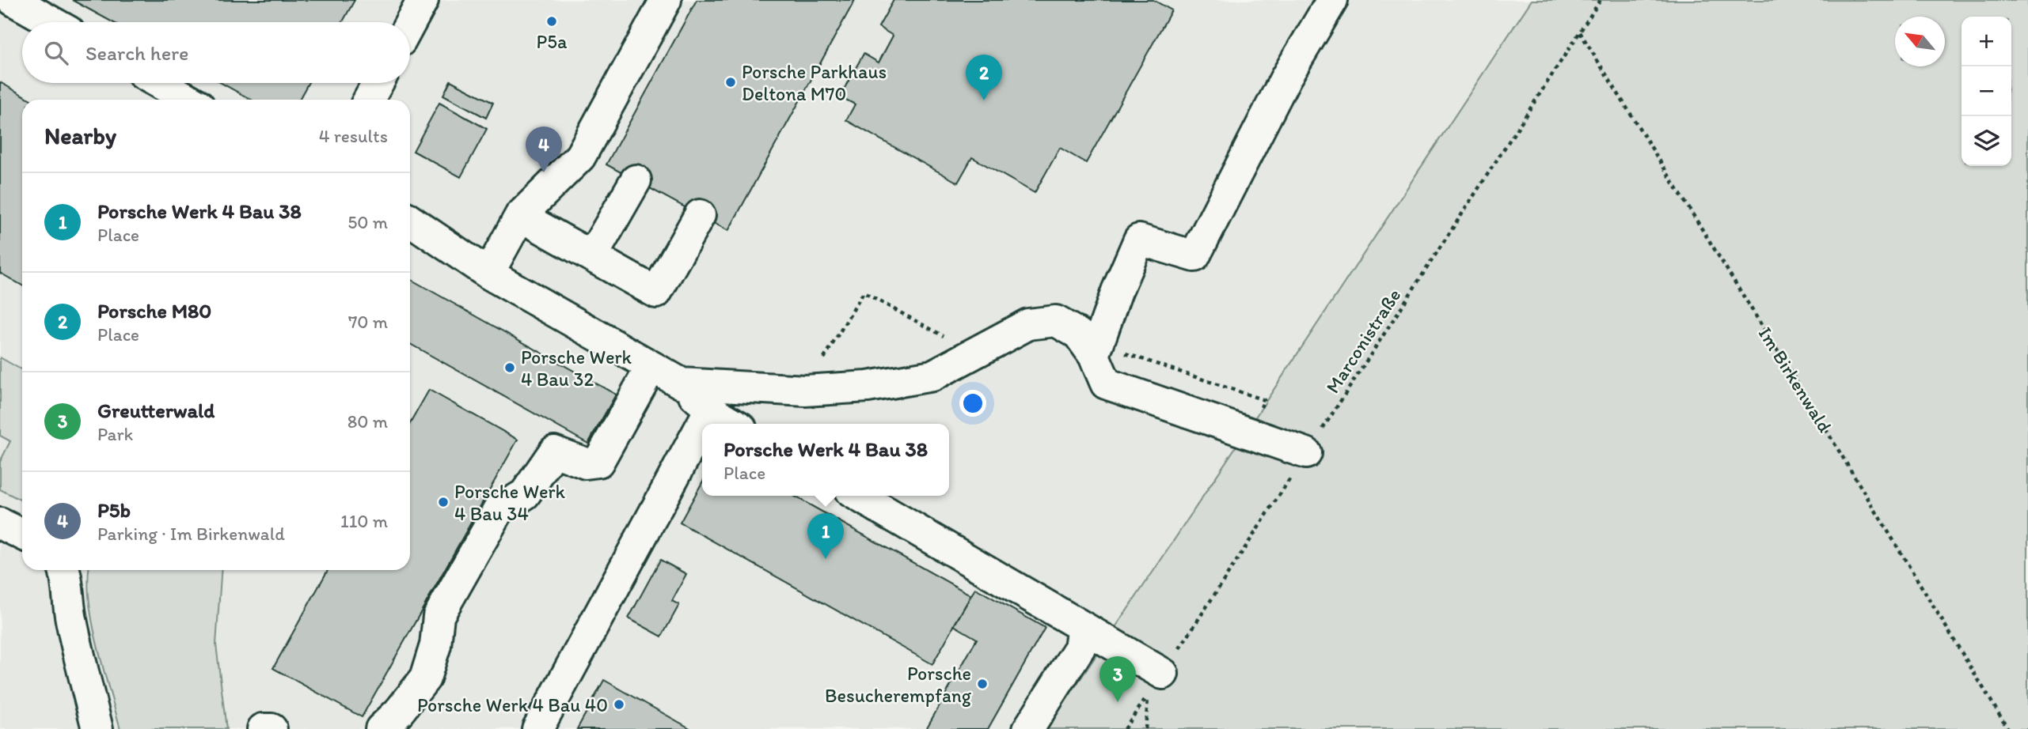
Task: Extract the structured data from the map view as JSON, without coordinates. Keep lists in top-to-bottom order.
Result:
{
  "streets": {
    "path": ["Marconistraße", "Im Birkenwald"]
  },
  "crossings": [
    ["Marconistraße", "Im Birkenwald"]
  ],
  "places": [
    "P5a",
    "Porsche Parkhaus Deltona M70",
    "Porsche Werk 4 Bau 32",
    "Porsche Werk 4 Bau 34",
    "Porsche Besucherempfang",
    "Porsche Werk 4 Bau 40"
  ],
  "north": "top left",
  "page": {
    "map_buttons": ["+", "−"],
    "search": "Search here",
    "pins": [
      "2",
      "4",
      "1",
      "3"
    ],
    "heading": ["Nearby", "4 results"],
    "list": [
      {
        "mark": "1",
        "name": "Porsche Werk 4 Bau 38",
        "note": "Place",
        "value": "50 m"
      },
      {
        "mark": "2",
        "name": "Porsche M80",
        "note": "Place",
        "value": "70 m"
      },
      {
        "mark": "3",
        "name": "Greutterwald",
        "note": "Park",
        "value": "80 m"
      },
      {
        "mark": "4",
        "name": "P5b",
        "note": "Parking · Im Birkenwald",
        "value": "110 m"
      }
    ],
    "popup": ["Porsche Werk 4 Bau 38", "Place"]
  }
}
